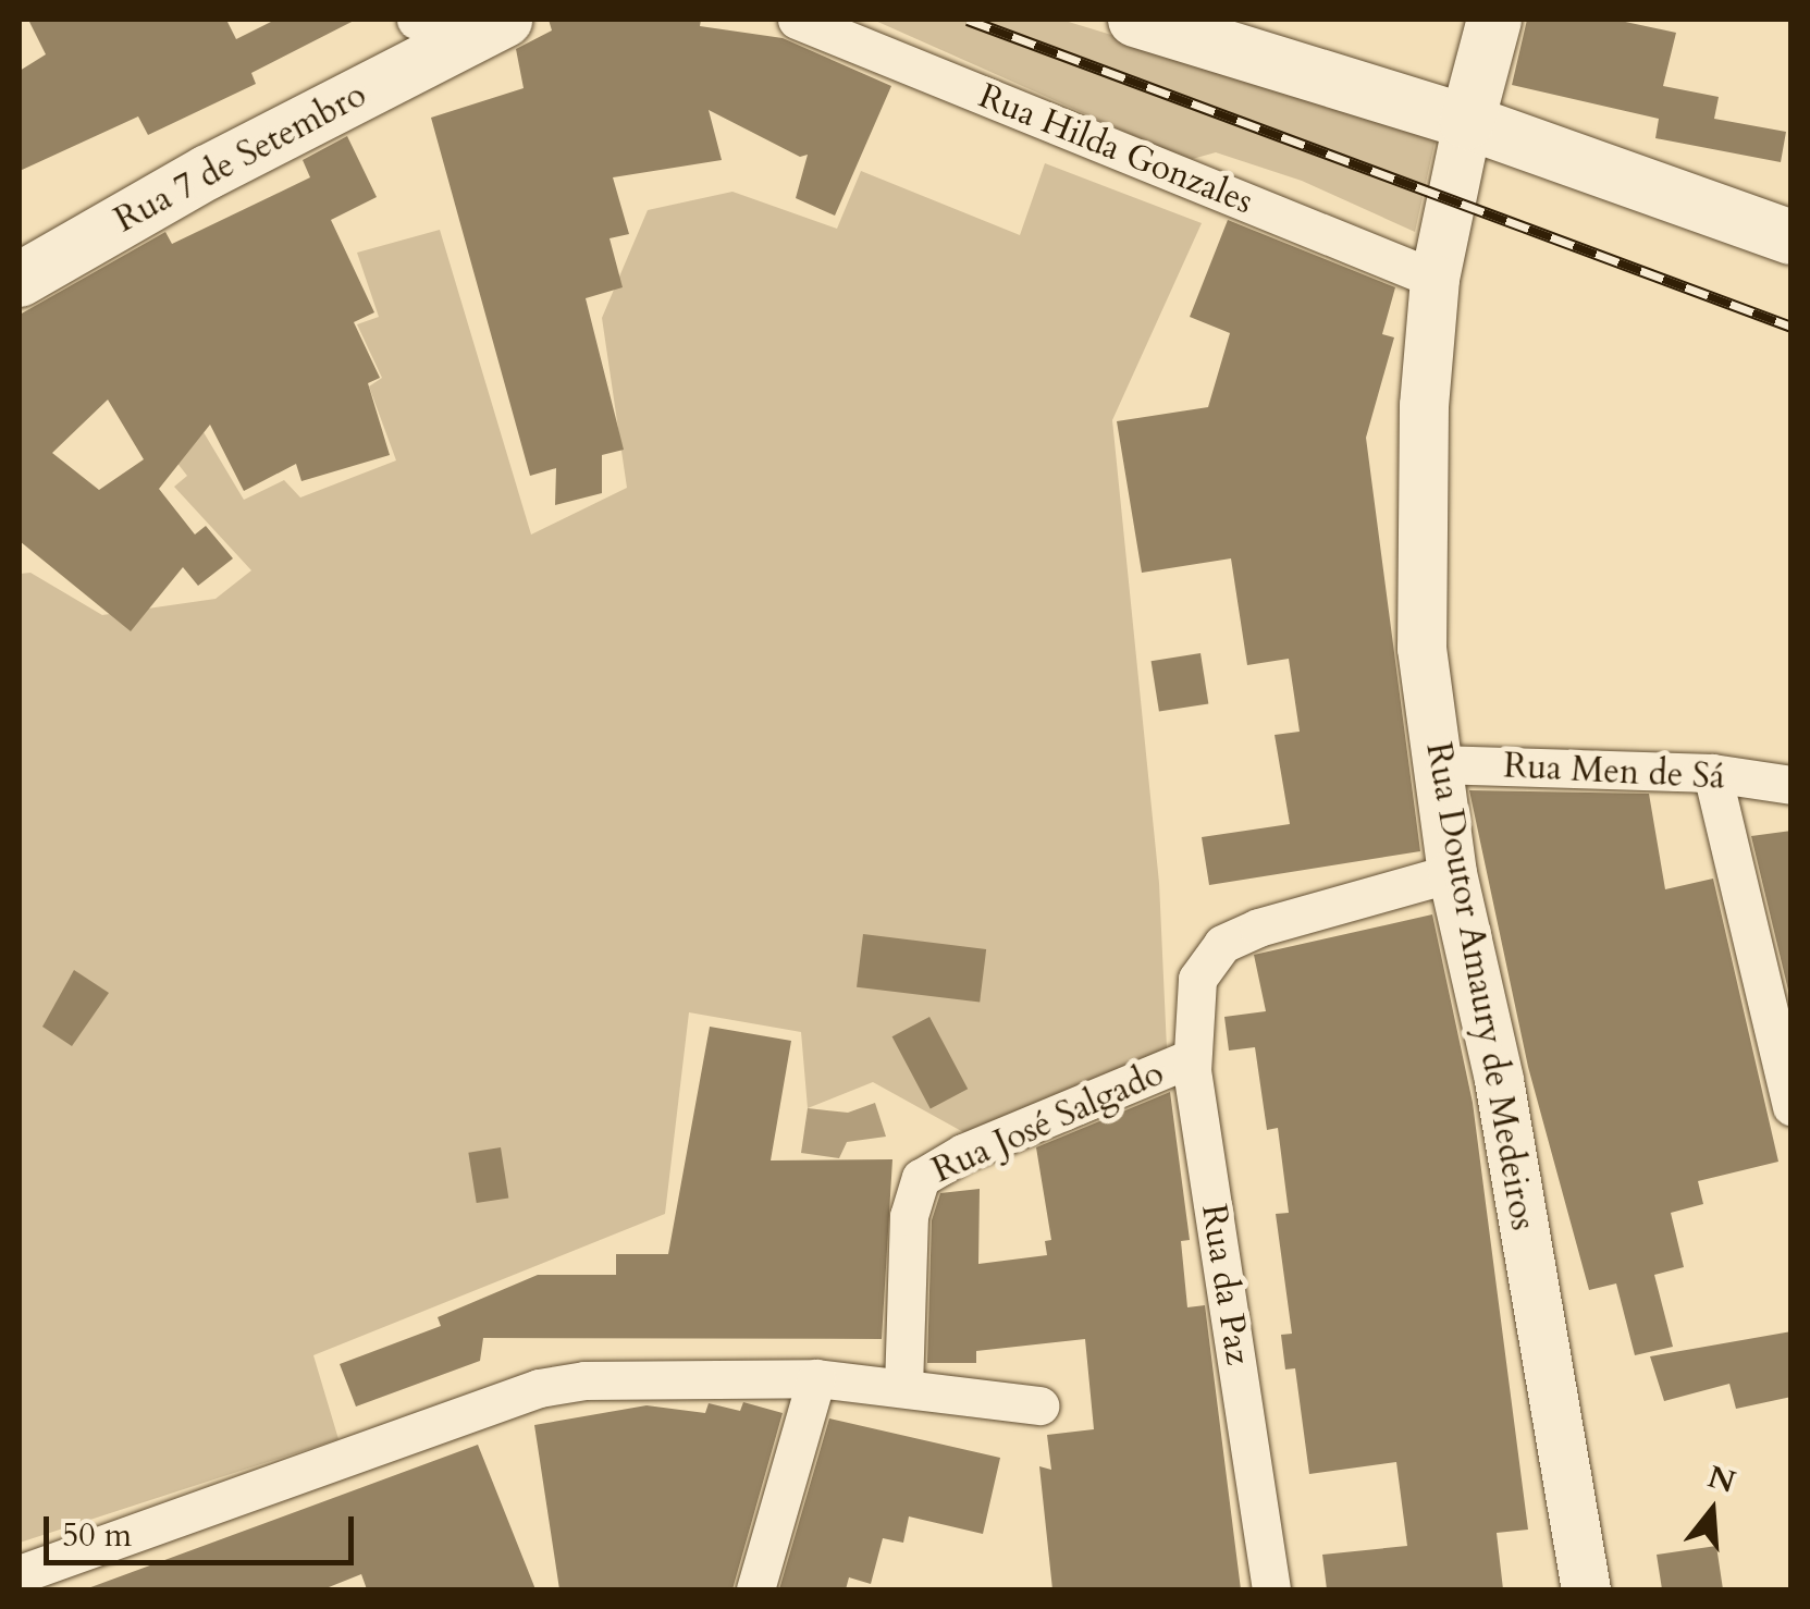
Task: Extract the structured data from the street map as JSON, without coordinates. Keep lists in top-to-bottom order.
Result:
{
  "streets": {
    "main road": ["Rua 7 de Setembro"],
    "street": [
      "Rua Hilda Gonzales",
      "Rua Men de Sá",
      "Rua Doutor Amaury de Medeiros",
      "Rua José Salgado",
      "Rua da Paz"
    ]
  },
  "crossings": [
    ["Rua Hilda Gonzales", "Rua Doutor Amaury de Medeiros"],
    ["Rua Men de Sá", "Rua Doutor Amaury de Medeiros"],
    ["Rua Doutor Amaury de Medeiros", "Rua da Paz"],
    ["Rua José Salgado", "Rua da Paz"]
  ],
  "scale_bar": "50 m",
  "north": "top"
}
